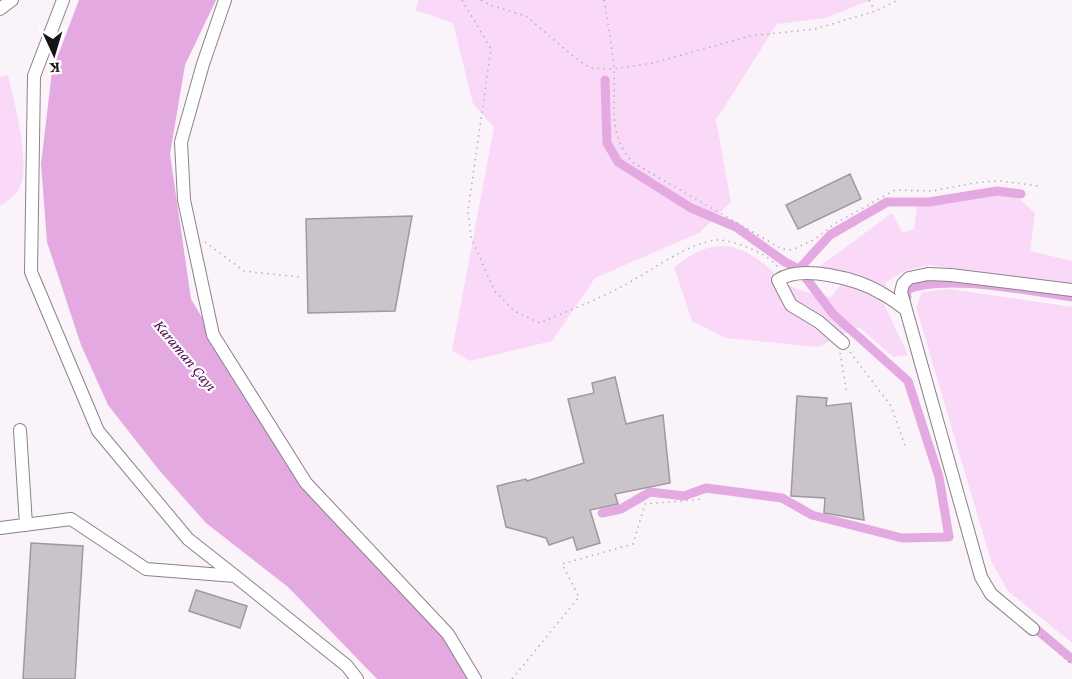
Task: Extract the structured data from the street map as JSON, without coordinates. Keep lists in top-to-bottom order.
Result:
{
  "water": ["Karaman Çayı"],
  "north": "bottom"
}
